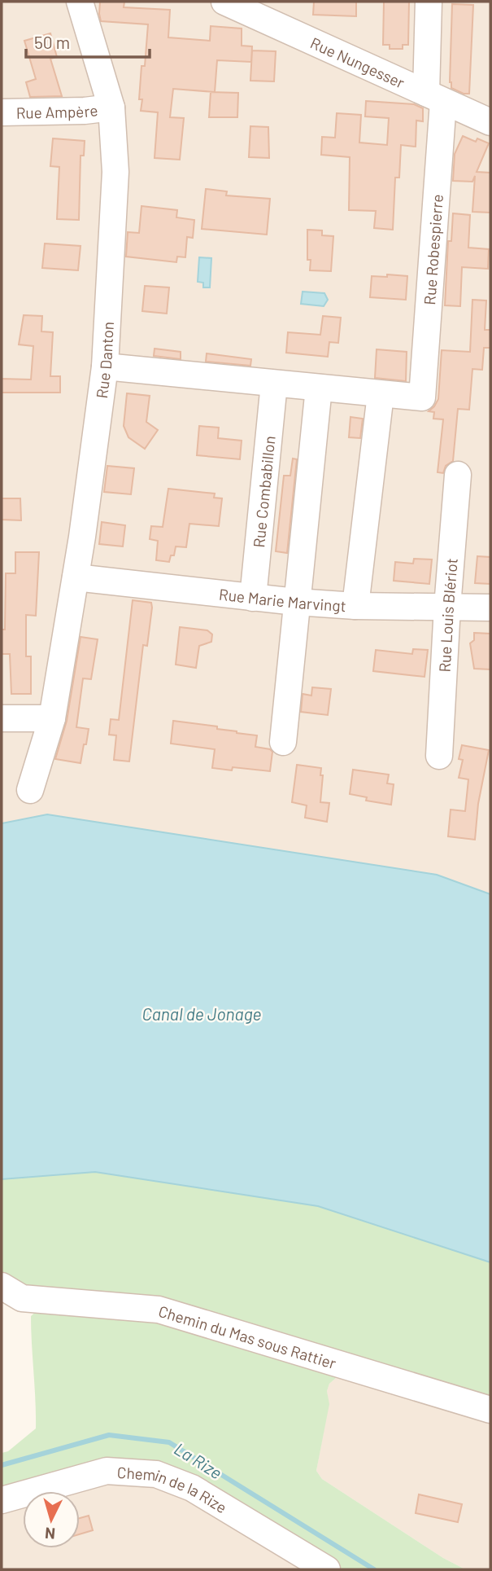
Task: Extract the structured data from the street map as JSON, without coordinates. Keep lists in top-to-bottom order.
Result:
{
  "streets": {
    "street": [
      "Rue Nungesser",
      "Rue Ampère",
      "Rue Robespierre",
      "Rue Danton",
      "Rue Combabillon",
      "Rue Marie Marvingt",
      "Rue Louis Blériot",
      "Chemin du Mas sous Rattier",
      "Chemin de la Rize"
    ]
  },
  "crossings": [
    ["Rue Nungesser", "Rue Robespierre"],
    ["Rue Ampère", "Rue Danton"],
    ["Rue Danton", "Rue Marie Marvingt"],
    ["Rue Combabillon", "Rue Marie Marvingt"],
    ["Rue Marie Marvingt", "Rue Louis Blériot"]
  ],
  "water": ["Canal de Jonage", "La Rize"],
  "scale_bar": "50 m",
  "north": "bottom"
}
